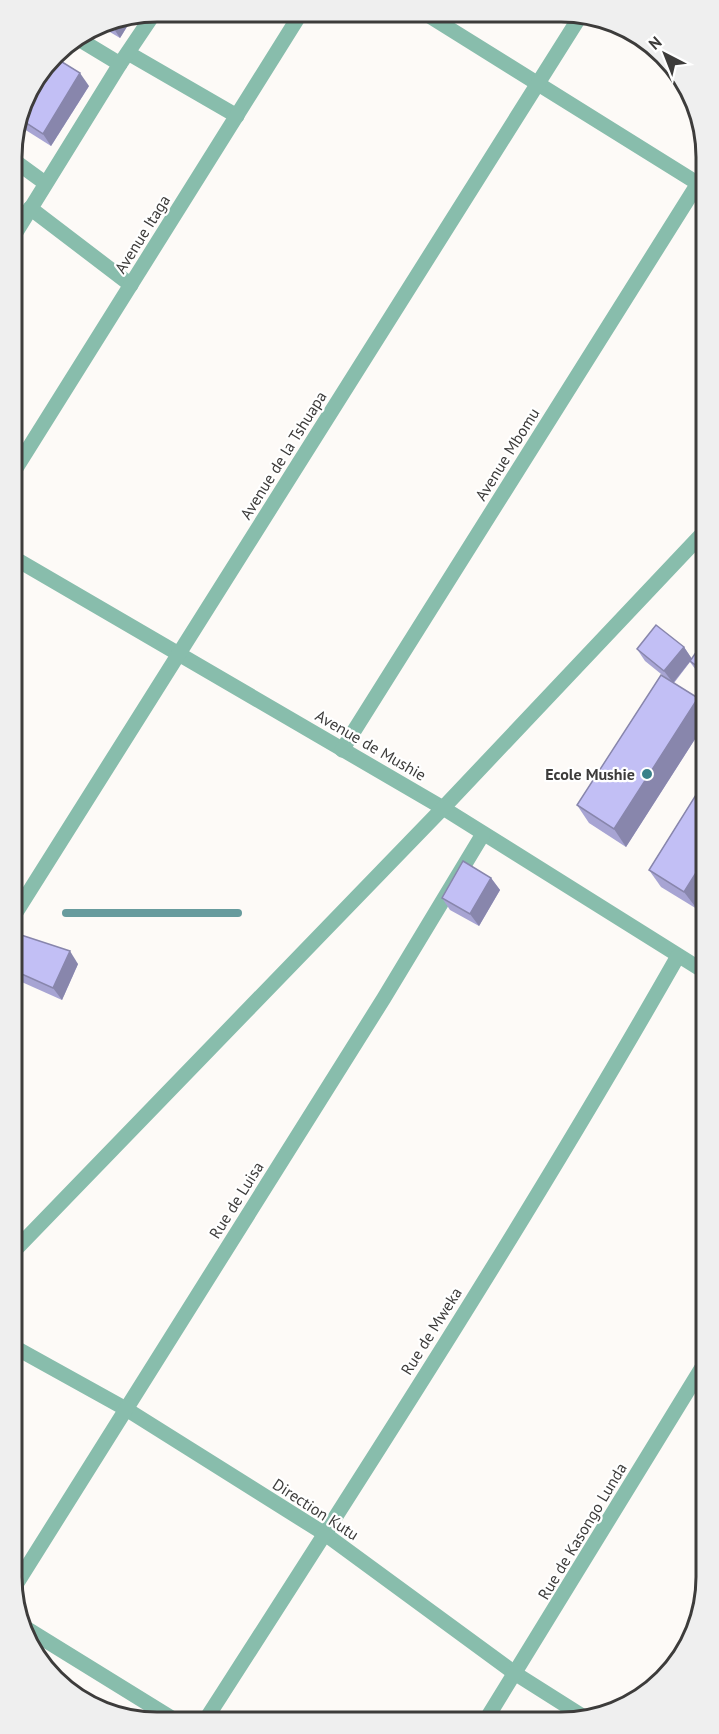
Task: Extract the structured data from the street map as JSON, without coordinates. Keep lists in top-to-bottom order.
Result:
{
  "streets": {
    "street": [
      "Avenue Itaga",
      "Avenue Mbomu",
      "Avenue de la Tshuapa",
      "Avenue de Mushie",
      "Rue de Luisa",
      "Rue de Mweka",
      "Direction Kutu",
      "Rue de Kasongo Lunda"
    ]
  },
  "crossings": [
    ["Avenue Mbomu", "Avenue de Mushie"],
    ["Avenue de la Tshuapa", "Avenue de Mushie"],
    ["Avenue de Mushie", "Rue de Luisa"],
    ["Avenue de Mushie", "Rue de Mweka"],
    ["Rue de Luisa", "Direction Kutu"],
    ["Rue de Mweka", "Direction Kutu"],
    ["Direction Kutu", "Rue de Kasongo Lunda"]
  ],
  "places": ["Ecole Mushie"],
  "north": "top left"
}
